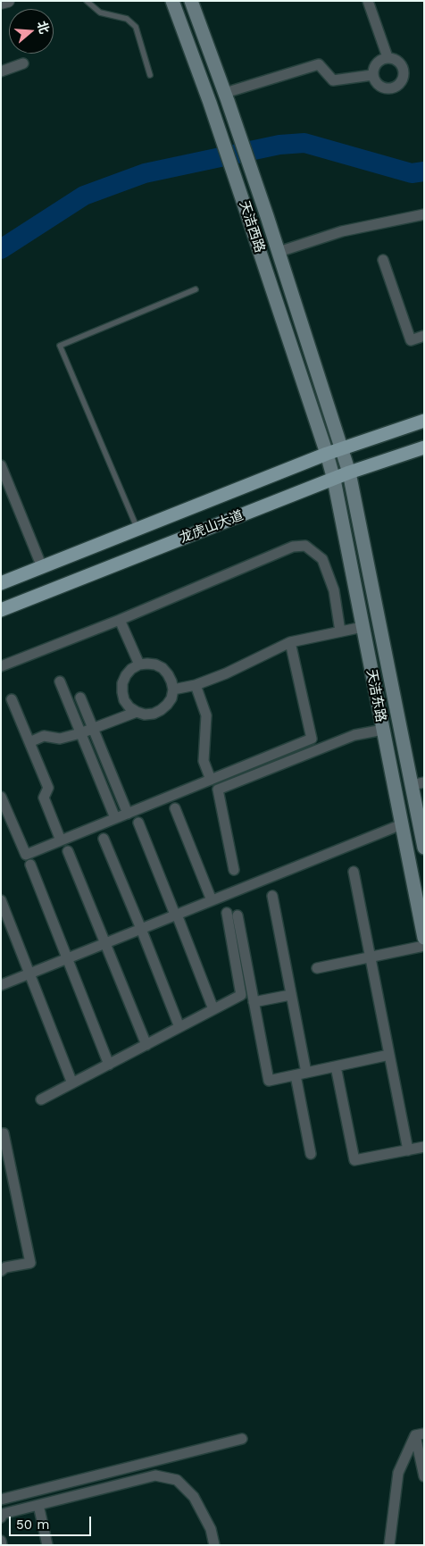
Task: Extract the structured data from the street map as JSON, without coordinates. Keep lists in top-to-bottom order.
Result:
{
  "streets": {
    "main road": ["天洁西路", "龙虎山大道", "天洁东路"]
  },
  "crossings": [
    ["天洁西路", "龙虎山大道"],
    ["天洁西路", "天洁东路"],
    ["龙虎山大道", "天洁东路"]
  ],
  "scale_bar": "50 m",
  "north": "right"
}
